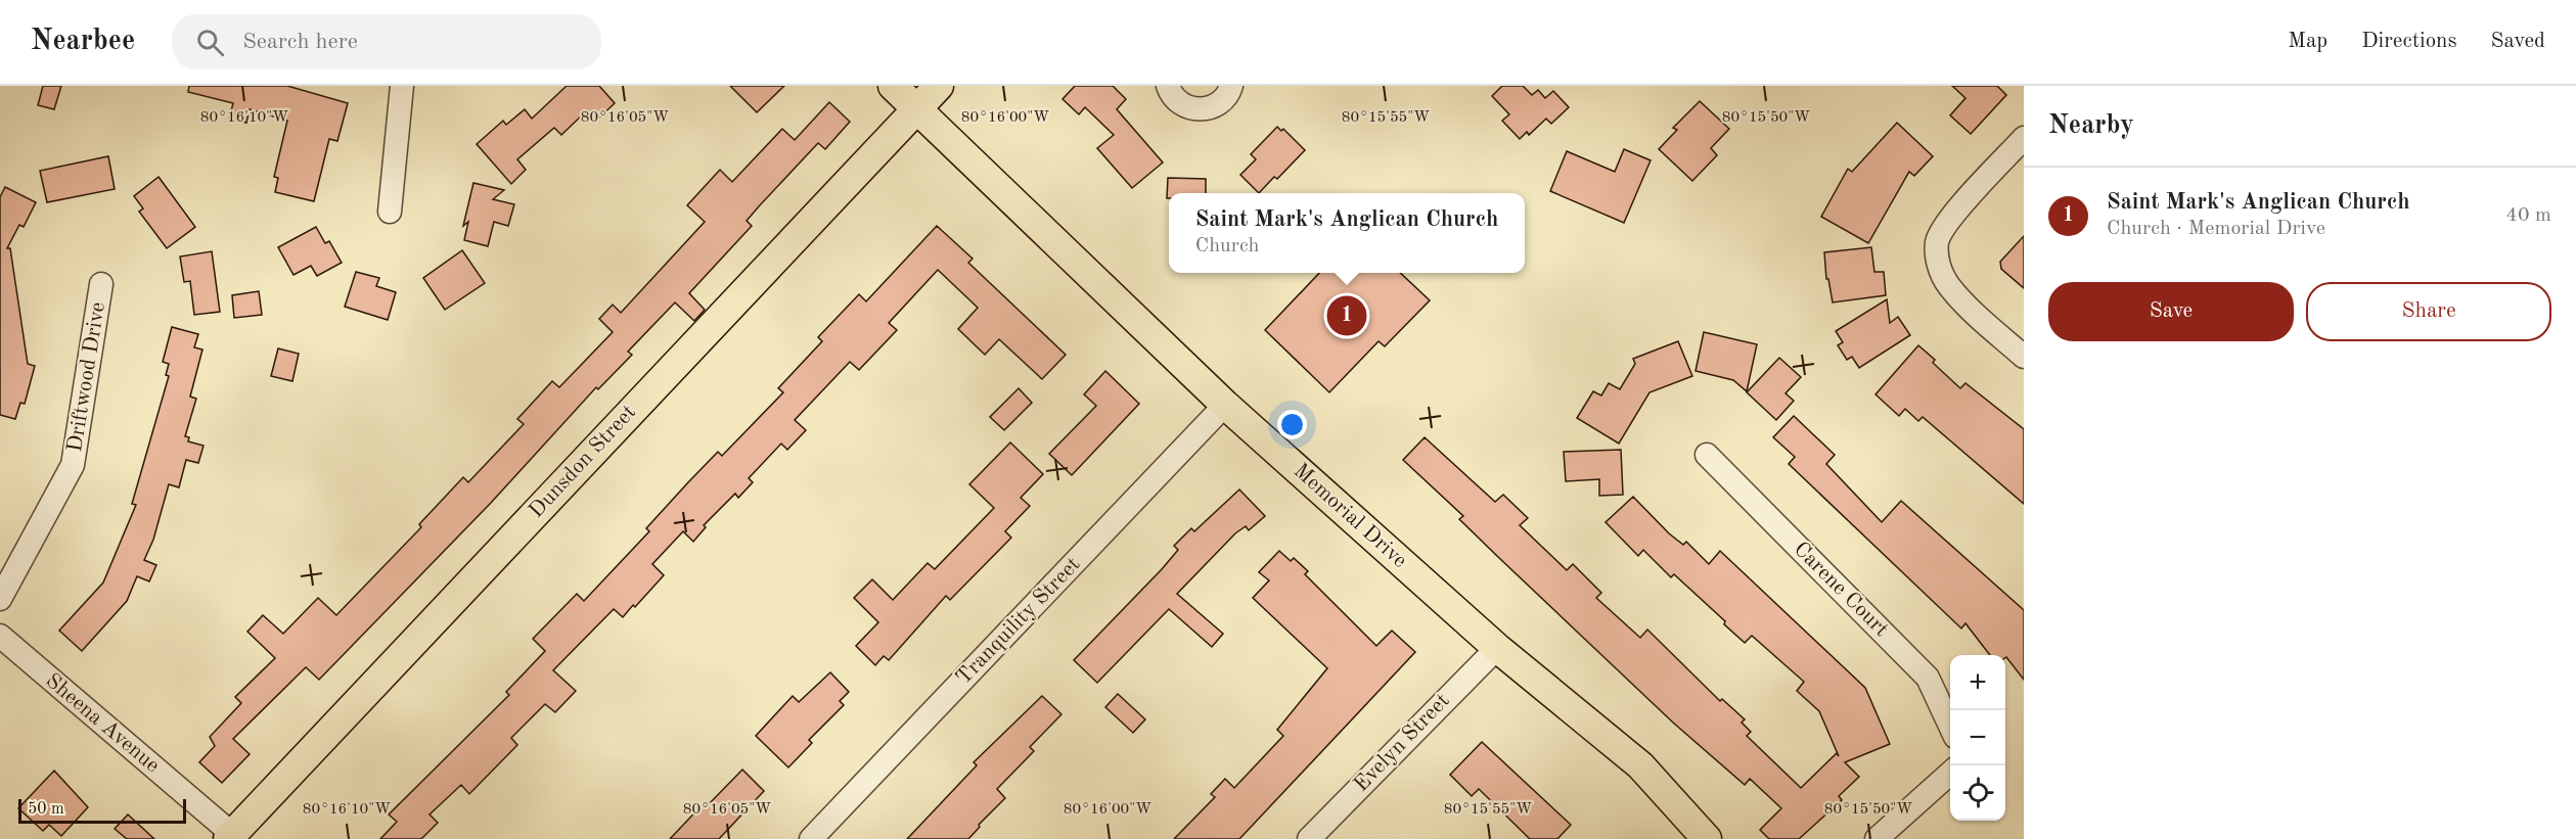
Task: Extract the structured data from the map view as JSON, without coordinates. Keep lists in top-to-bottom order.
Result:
{
  "streets": {
    "main road": ["Dunsdon Street", "Memorial Drive"],
    "street": [
      "Driftwood Drive",
      "Carene Court",
      "Tranquility Street",
      "Sheena Avenue",
      "Evelyn Street"
    ]
  },
  "crossings": [
    ["Dunsdon Street", "Memorial Drive"],
    ["Dunsdon Street", "Sheena Avenue"],
    ["Memorial Drive", "Tranquility Street"],
    ["Memorial Drive", "Evelyn Street"]
  ],
  "scale_bar": "50 m",
  "page": {
    "header": "Nearbee",
    "search": "Search here",
    "nav": ["Map", "Directions", "Saved"],
    "heading": "Nearby",
    "list": [
      {
        "mark": "1",
        "name": "Saint Mark's Anglican Church",
        "note": "Church · Memorial Drive",
        "value": "40 m"
      }
    ],
    "popup": ["Saint Mark's Anglican Church", "Church"],
    "buttons": ["Save", "Share"],
    "pins": "1",
    "map_buttons": ["+", "−"],
    "scale": "50 m"
  },
  "coordinates": [
    "80°16'10\"W",
    "80°16'05\"W",
    "80°16'00\"W",
    "80°15'55\"W",
    "80°15'50\"W"
  ]
}
